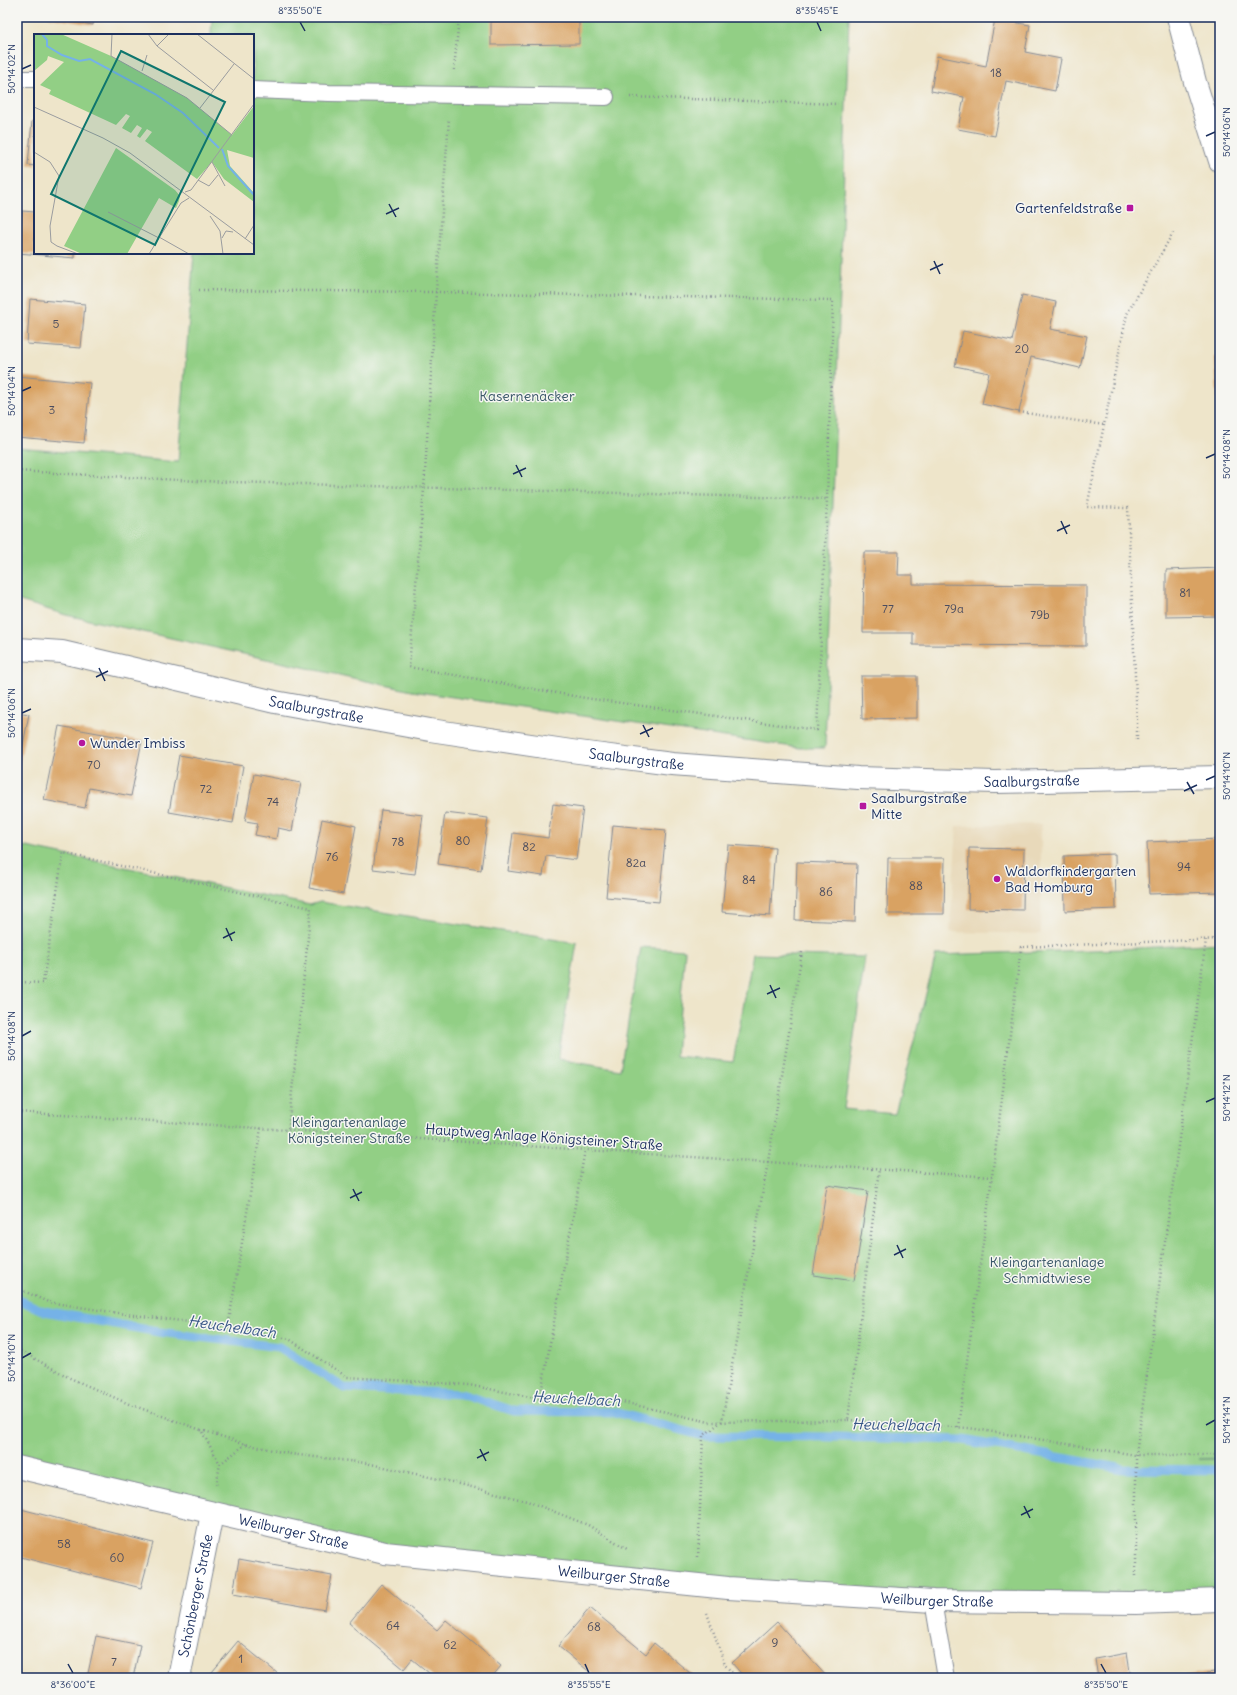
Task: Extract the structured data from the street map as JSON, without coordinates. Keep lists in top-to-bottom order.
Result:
{
  "streets": {
    "street": ["Saalburgstraße", "Weilburger Straße", "Schönberger Straße"],
    "path": ["Hauptweg Anlage Königsteiner Straße"]
  },
  "crossings": [
    ["Weilburger Straße", "Schönberger Straße"]
  ],
  "water": ["Heuchelbach"],
  "parks": ["Kasernenäcker", "Kleingartenanlage Königsteiner Straße", "Kleingartenanlage Schmidtwiese"],
  "places": {
    "transit": ["Gartenfeldstraße", "Saalburgstraße Mitte"],
    "other": ["Wunder Imbiss", "Waldorfkindergarten Bad Homburg"]
  },
  "house_numbers": [
    "18",
    "5",
    "20",
    "3",
    "81",
    "77",
    "79a",
    "79b",
    "70",
    "72",
    "74",
    "80",
    "78",
    "82",
    "76",
    "82a",
    "94",
    "84",
    "88",
    "86",
    "58",
    "60",
    "64",
    "68",
    "9",
    "62",
    "1",
    "7"
  ],
  "coordinates": [
    "8°35'50\"E",
    "8°35'45\"E",
    "50°14'02\"N",
    "50°14'06\"N",
    "50°14'04\"N",
    "50°14'08\"N",
    "50°14'10\"N",
    "50°14'12\"N",
    "50°14'14\"N",
    "8°36'00\"E",
    "8°35'55\"E"
  ]
}
